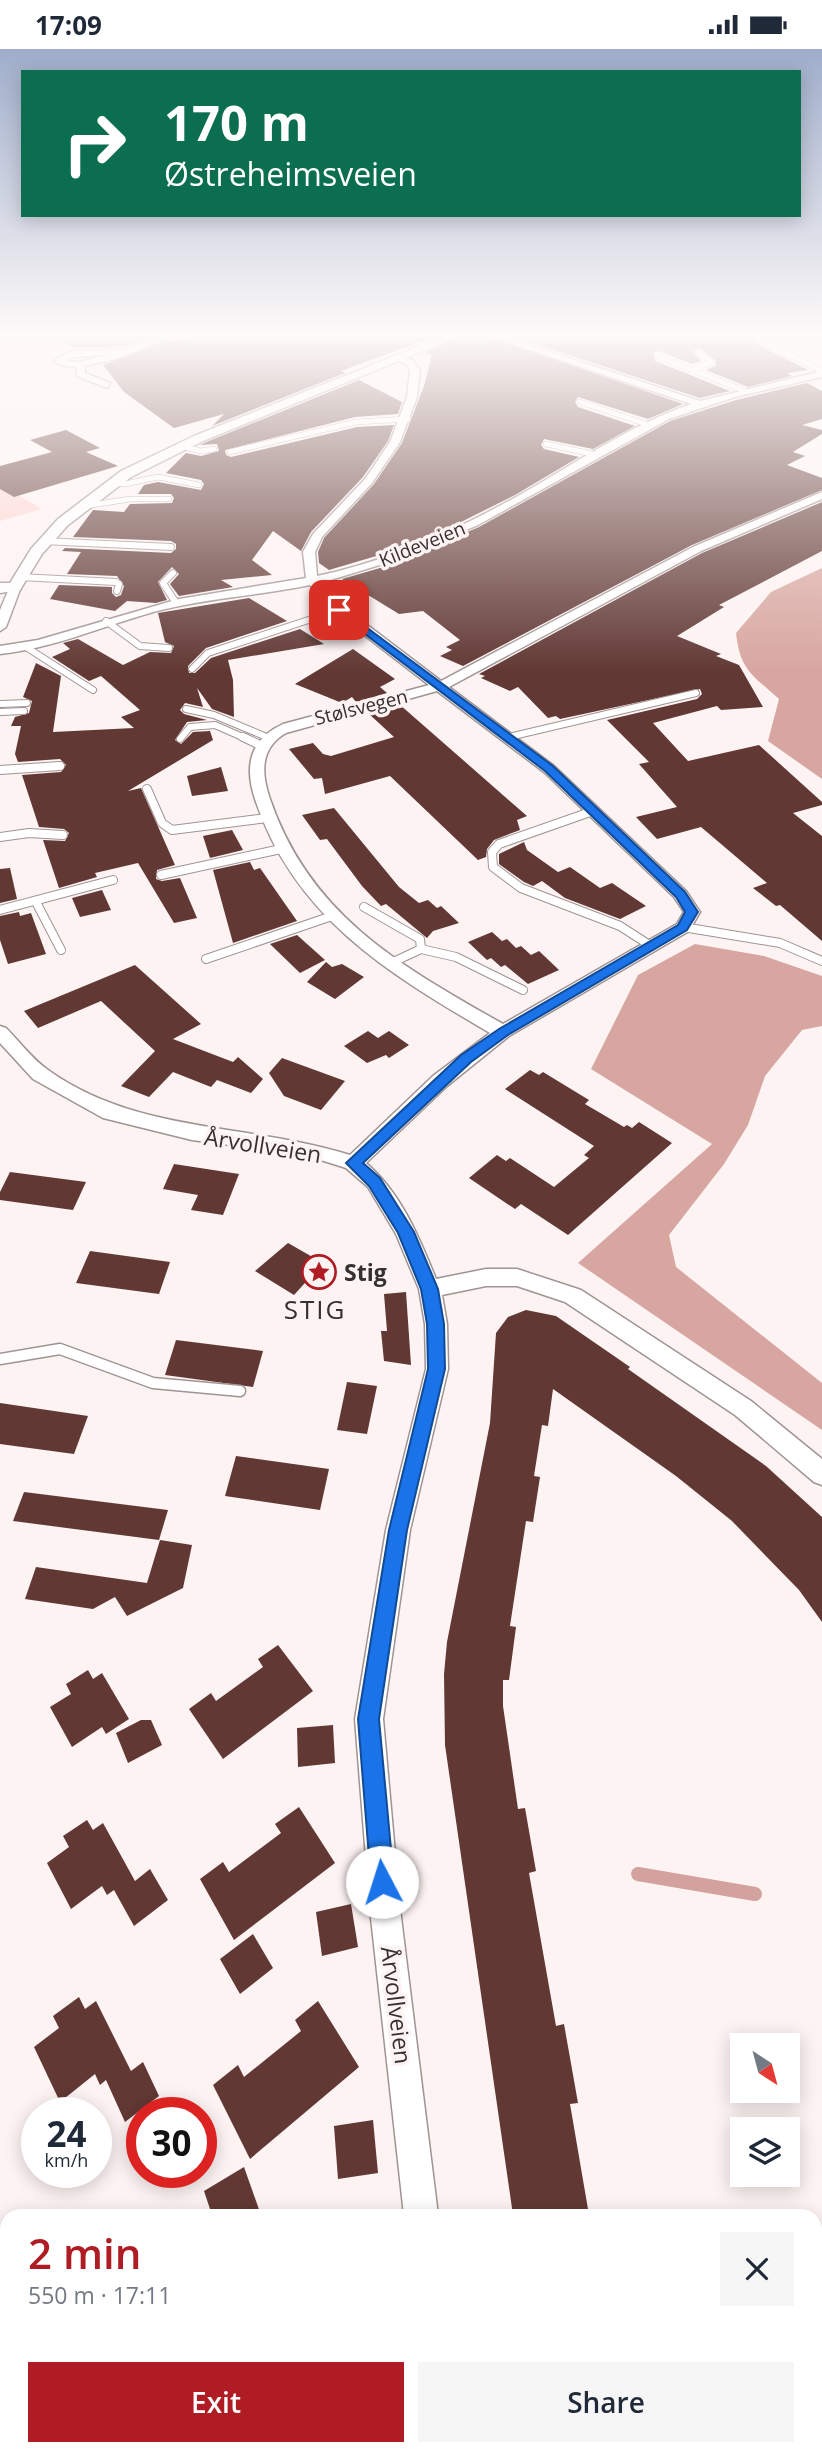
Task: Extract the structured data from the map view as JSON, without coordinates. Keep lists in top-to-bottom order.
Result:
{
  "streets": {
    "street": ["Kildeveien", "Stølsvegen", "Årvollveien"]
  },
  "districts": ["STIG"],
  "places": {
    "place": ["Stig"]
  },
  "north": "bottom right",
  "page": {
    "status": "17:09",
    "turn": ["170 m", "Østreheimsveien"],
    "speed": "24 km/h",
    "limit": "30",
    "heading": ["2 min", "550 m · 17:11"],
    "buttons": ["Exit", "Share"]
  }
}
